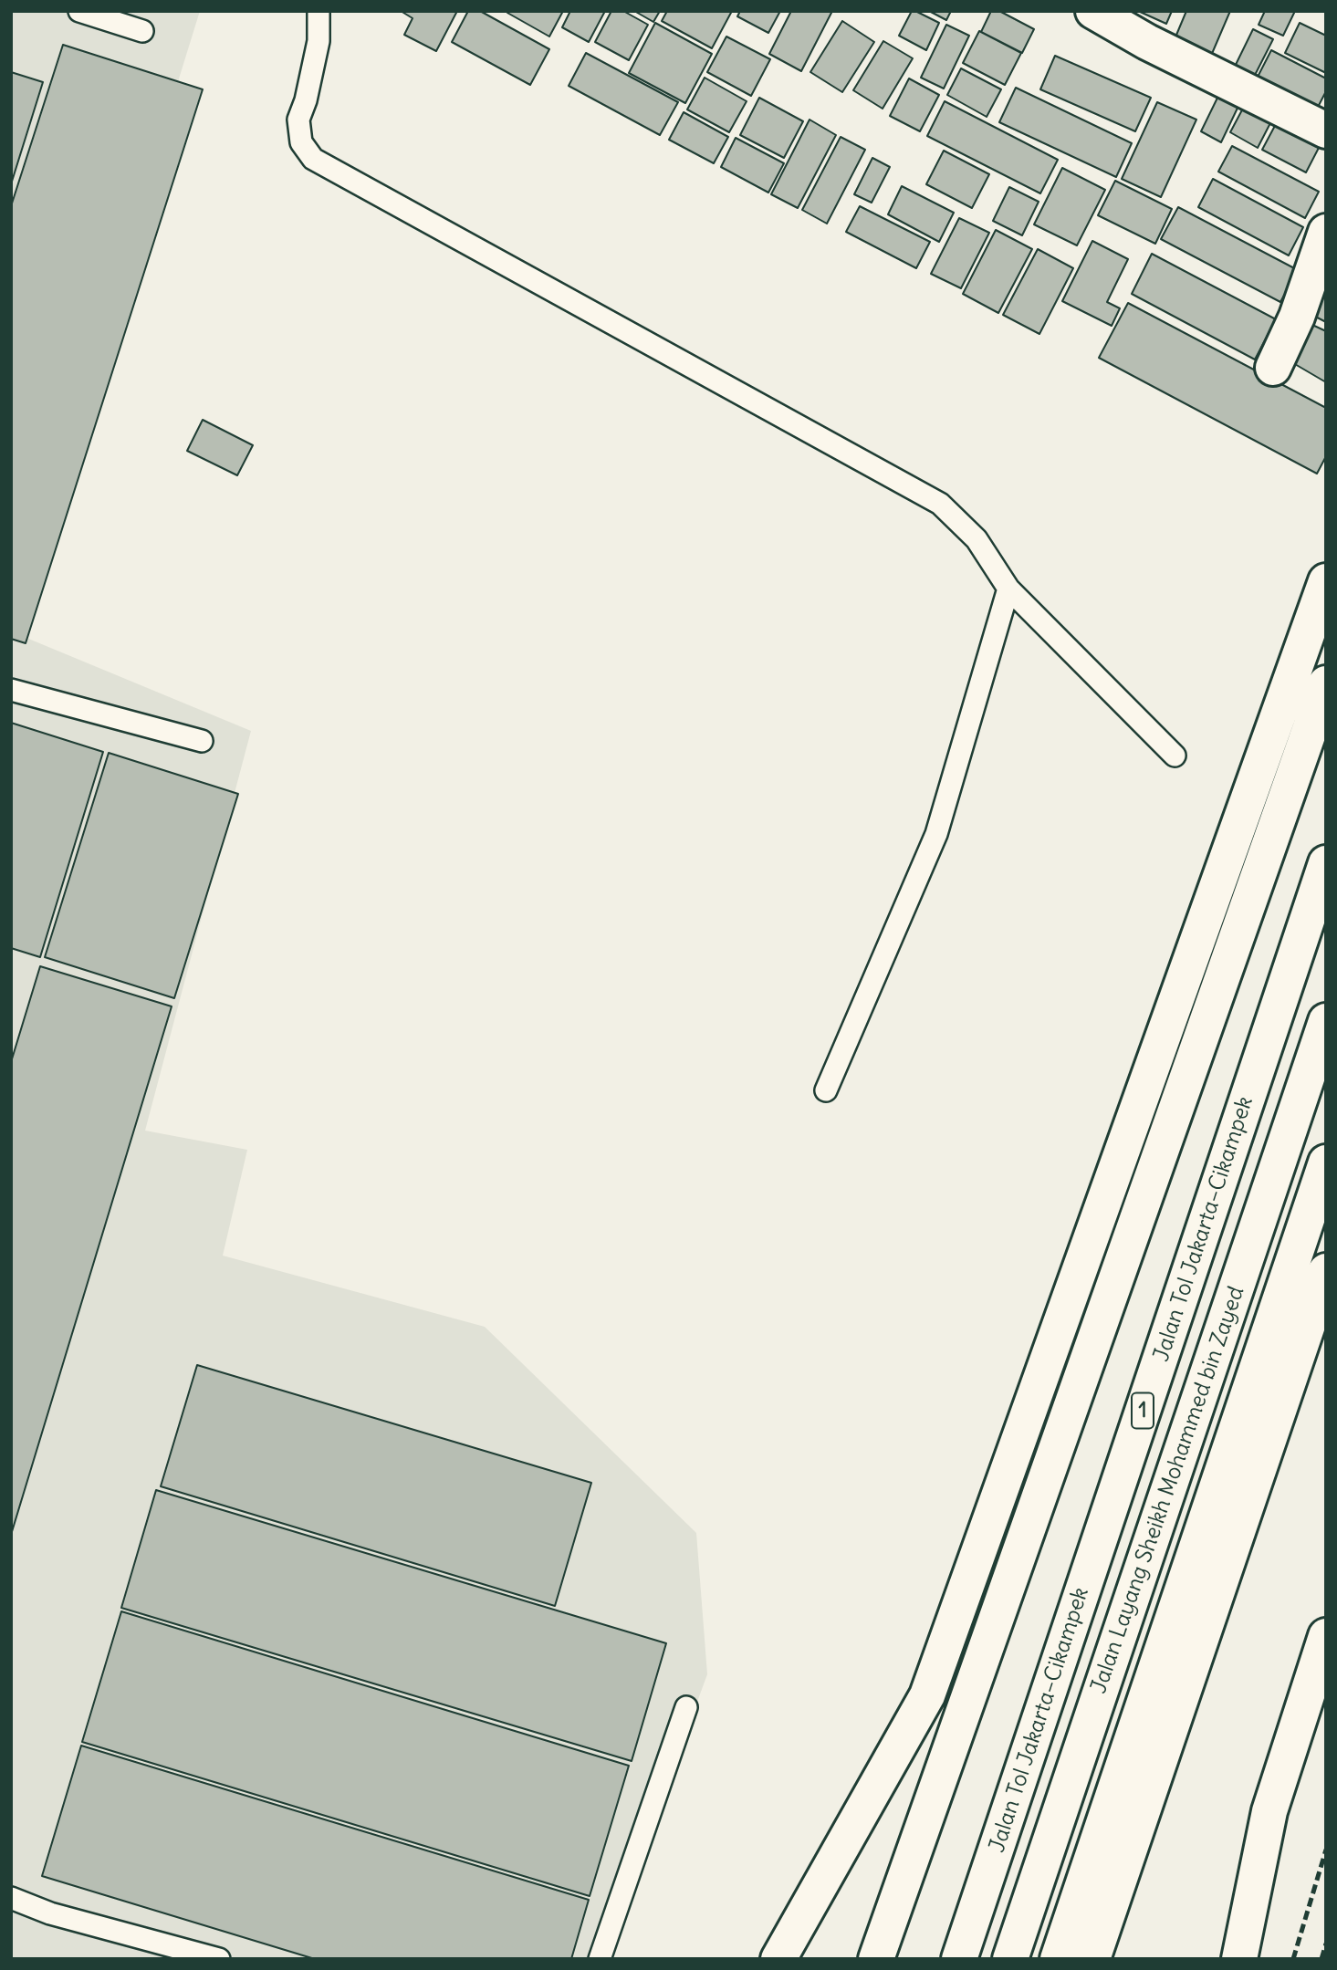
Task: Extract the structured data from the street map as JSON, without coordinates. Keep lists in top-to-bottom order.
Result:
{
  "streets": {
    "main road": ["Jalan Tol Jakarta–Cikampek", "1", "Jalan Layang Sheikh Mohammed bin Zayed"]
  }
}
